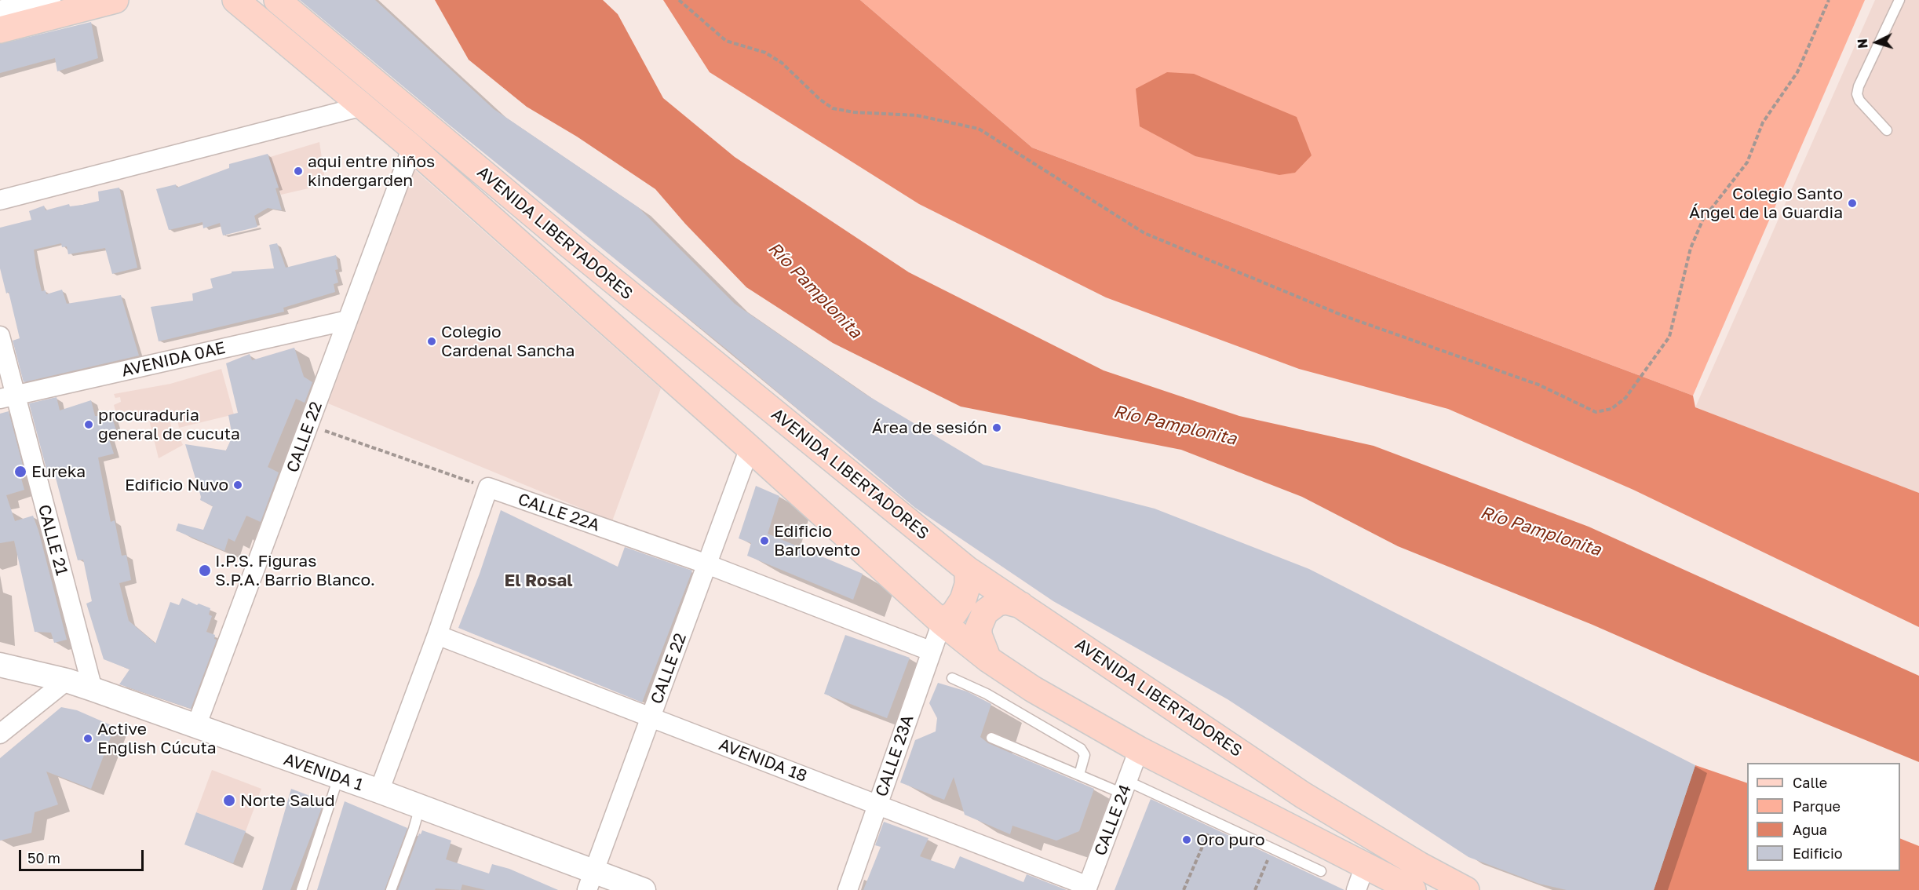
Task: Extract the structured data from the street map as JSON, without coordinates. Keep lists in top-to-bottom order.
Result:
{
  "streets": {
    "main road": ["AVENIDA LIBERTADORES"],
    "street": [
      "AVENIDA 0AE",
      "CALLE 22",
      "CALLE 22A",
      "CALLE 21",
      "CALLE 23A",
      "AVENIDA 18",
      "AVENIDA 1",
      "CALLE 24"
    ]
  },
  "crossings": [
    ["AVENIDA LIBERTADORES", "CALLE 22"],
    ["AVENIDA LIBERTADORES", "CALLE 23A"],
    ["AVENIDA LIBERTADORES", "CALLE 24"],
    ["AVENIDA 0AE", "CALLE 22"],
    ["AVENIDA 0AE", "CALLE 21"],
    ["CALLE 22", "CALLE 22A"],
    ["CALLE 22", "AVENIDA 18"],
    ["CALLE 22", "AVENIDA 1"],
    ["CALLE 22A", "CALLE 23A"],
    ["CALLE 21", "AVENIDA 1"],
    ["CALLE 23A", "AVENIDA 18"],
    ["AVENIDA 18", "CALLE 24"]
  ],
  "districts": ["El Rosal"],
  "water": ["Río Pamplonita"],
  "places": [
    "aqui entre niños kindergarden",
    "Colegio Santo Ángel de la Guardia",
    "Colegio Cardenal Sancha",
    "procuraduria general de cucuta",
    "Área de sesión",
    "Eureka",
    "Edificio Nuvo",
    "Edificio Barlovento",
    "I.P.S. Figuras S.P.A. Barrio Blanco.",
    "Active English Cúcuta",
    "Norte Salud",
    "Oro puro"
  ],
  "legend": [
    "Calle",
    "Parque",
    "Agua",
    "Edificio"
  ],
  "scale_bar": "50 m",
  "north": "left"
}
